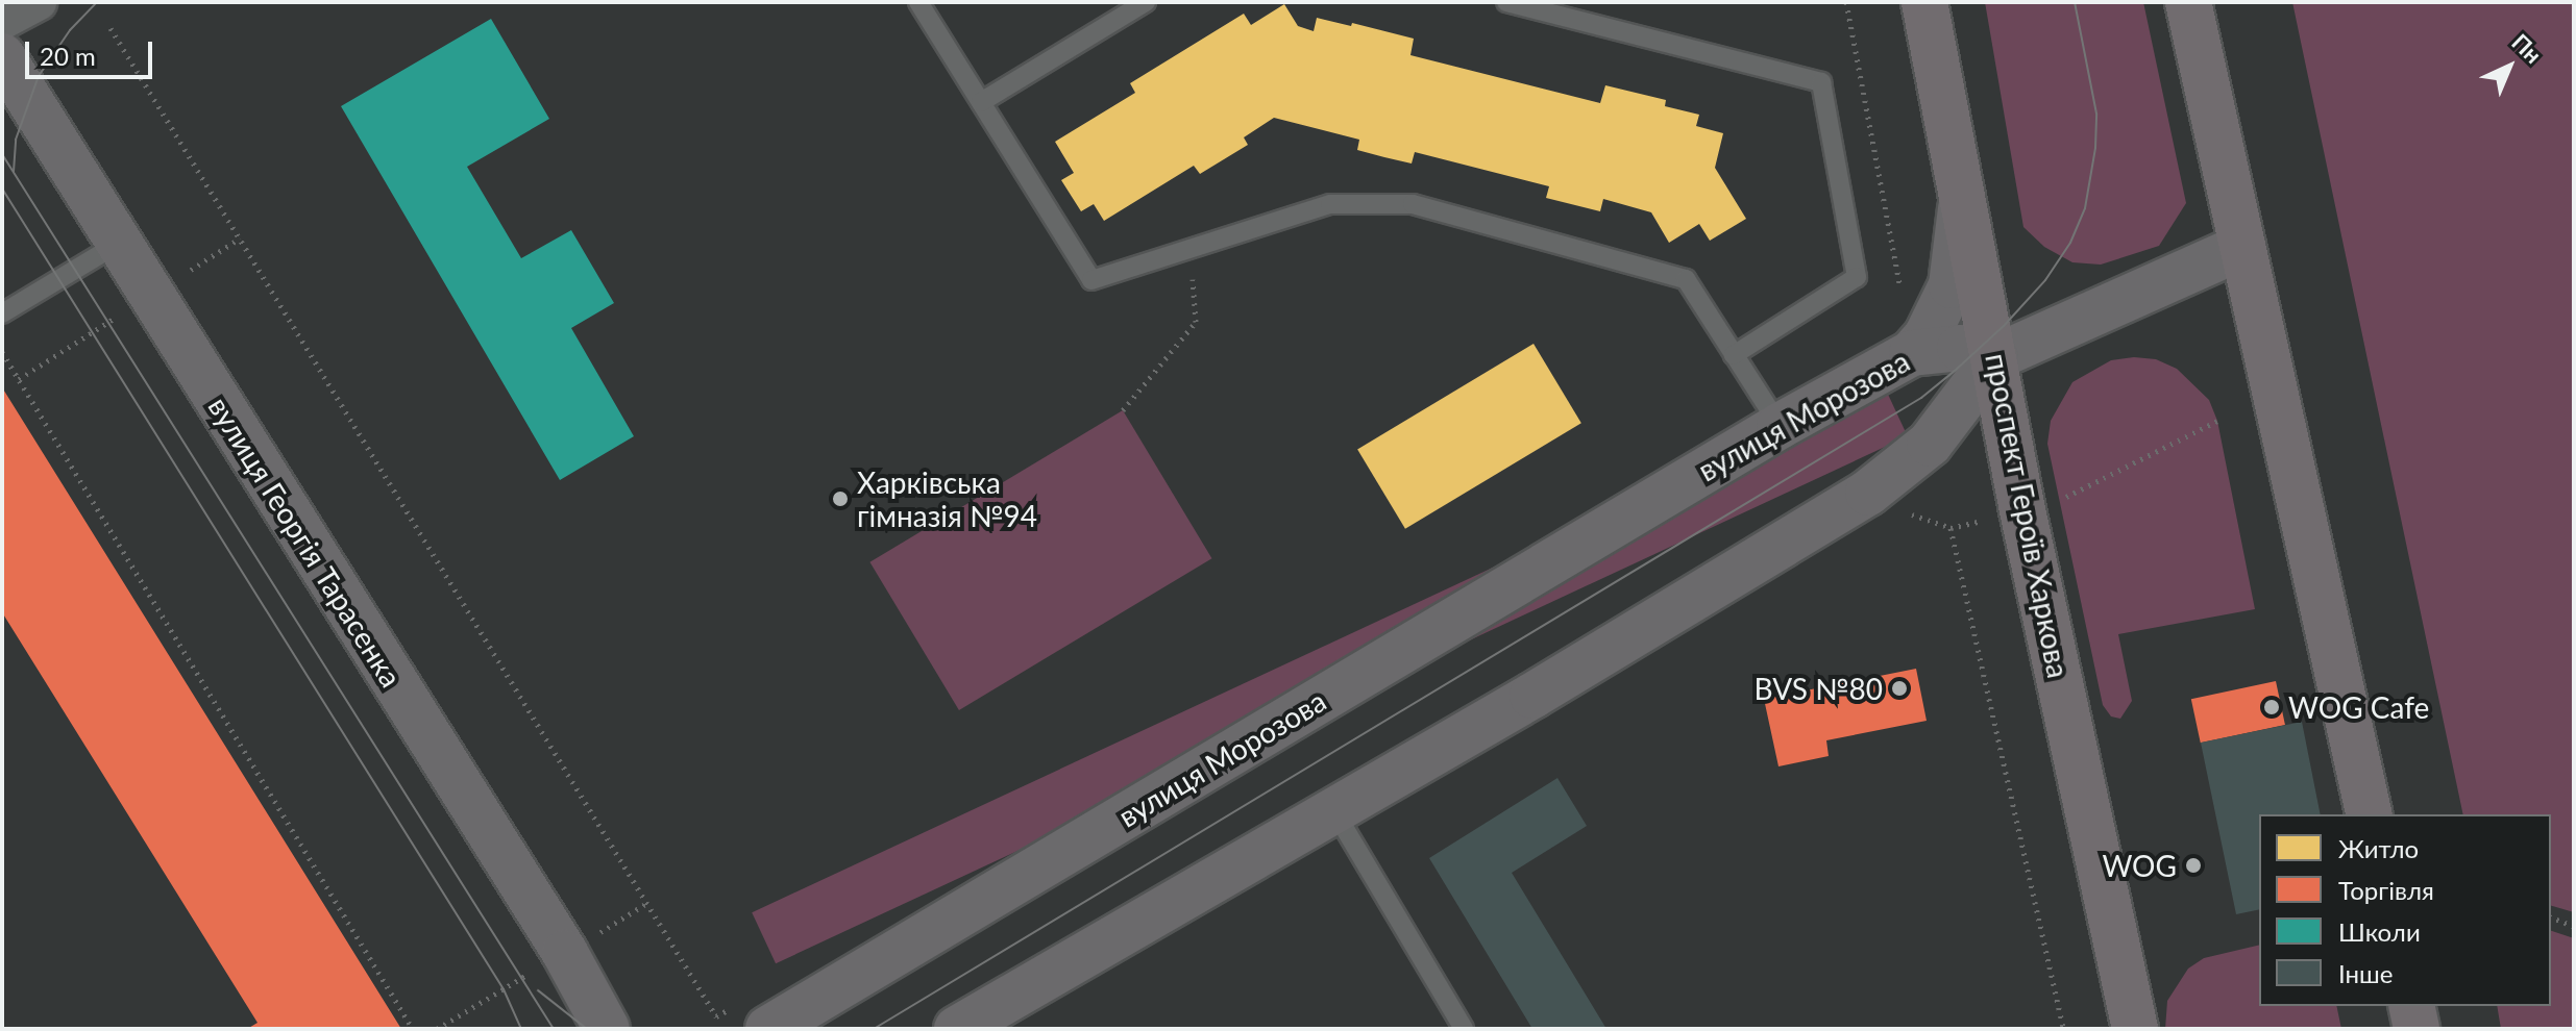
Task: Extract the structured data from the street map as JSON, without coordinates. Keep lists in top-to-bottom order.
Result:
{
  "streets": {
    "main road": ["вулиця Морозова", "проспект Героїв Харкова", "вулиця Георгія Тарасенка"]
  },
  "crossings": [
    ["вулиця Морозова", "проспект Героїв Харкова"]
  ],
  "places": [
    "Харківська гімназія №94",
    "BVS №80",
    "WOG Cafe",
    "WOG"
  ],
  "legend": [
    "Житло",
    "Торгівля",
    "Школи",
    "Інше"
  ],
  "scale_bar": "20 m",
  "north": "top right"
}
